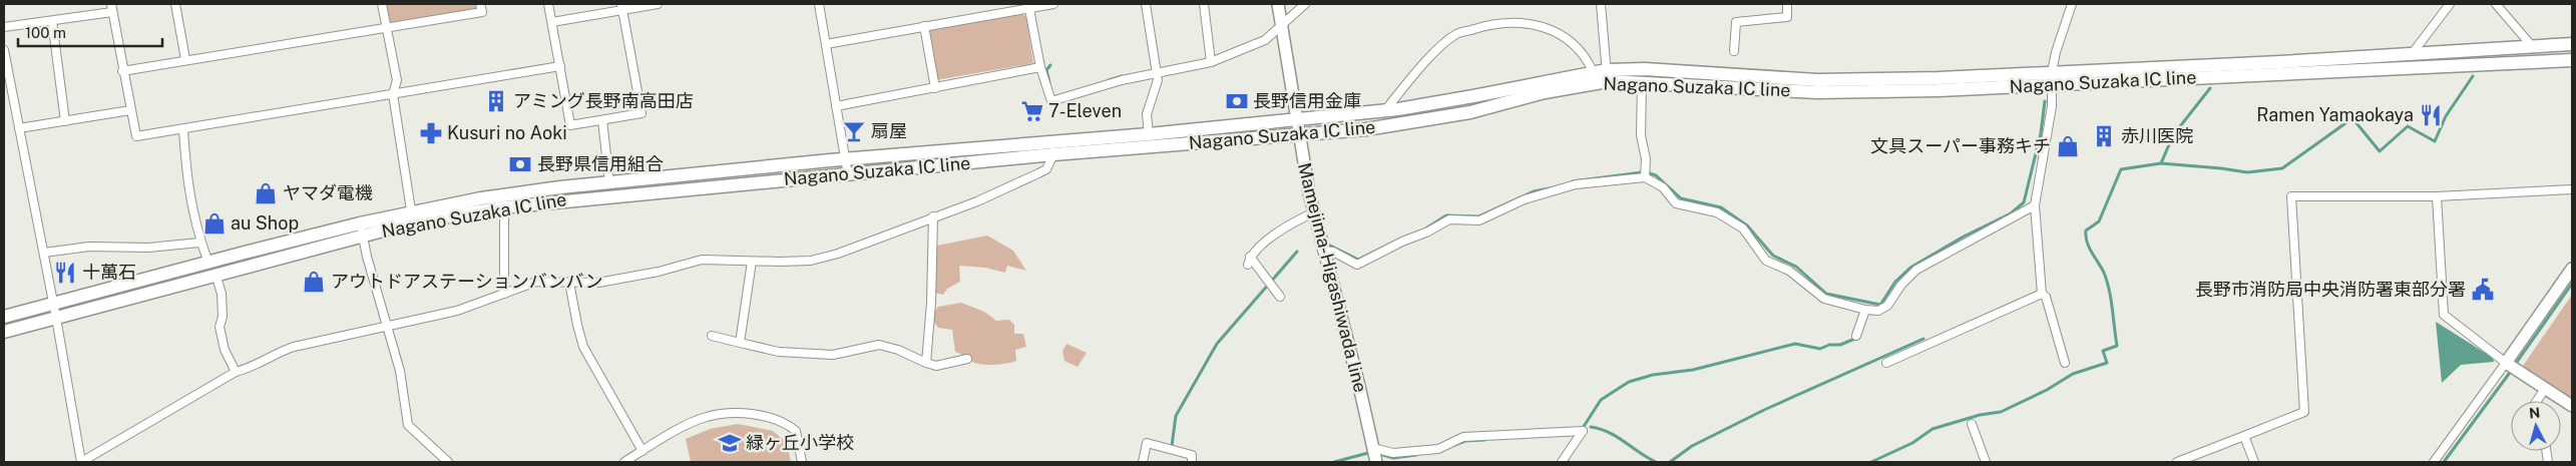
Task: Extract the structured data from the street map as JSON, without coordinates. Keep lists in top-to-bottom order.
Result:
{
  "streets": {
    "main road": ["Nagano Suzaka IC line", "Mamejima-Higashiwada line"]
  },
  "crossings": [
    ["Nagano Suzaka IC line", "Mamejima-Higashiwada line"]
  ],
  "places": {
    "building": ["アミング長野南高田店", "赤川医院"],
    "bank": ["長野信用金庫", "長野県信用組合"],
    "supermarket": ["7-Eleven"],
    "restaurant": ["Ramen Yamaokaya", "十萬石"],
    "bar": ["扇屋"],
    "pharmacy": ["Kusuri no Aoki"],
    "shop": [
      "文具スーパー事務キチ",
      "ヤマダ電機",
      "au Shop",
      "アウトドアステーションバンバン"
    ],
    "public building": ["長野市消防局中央消防署東部分署"],
    "school or university": ["緑ヶ丘小学校"]
  },
  "scale_bar": "100 m",
  "north": "top"
}
